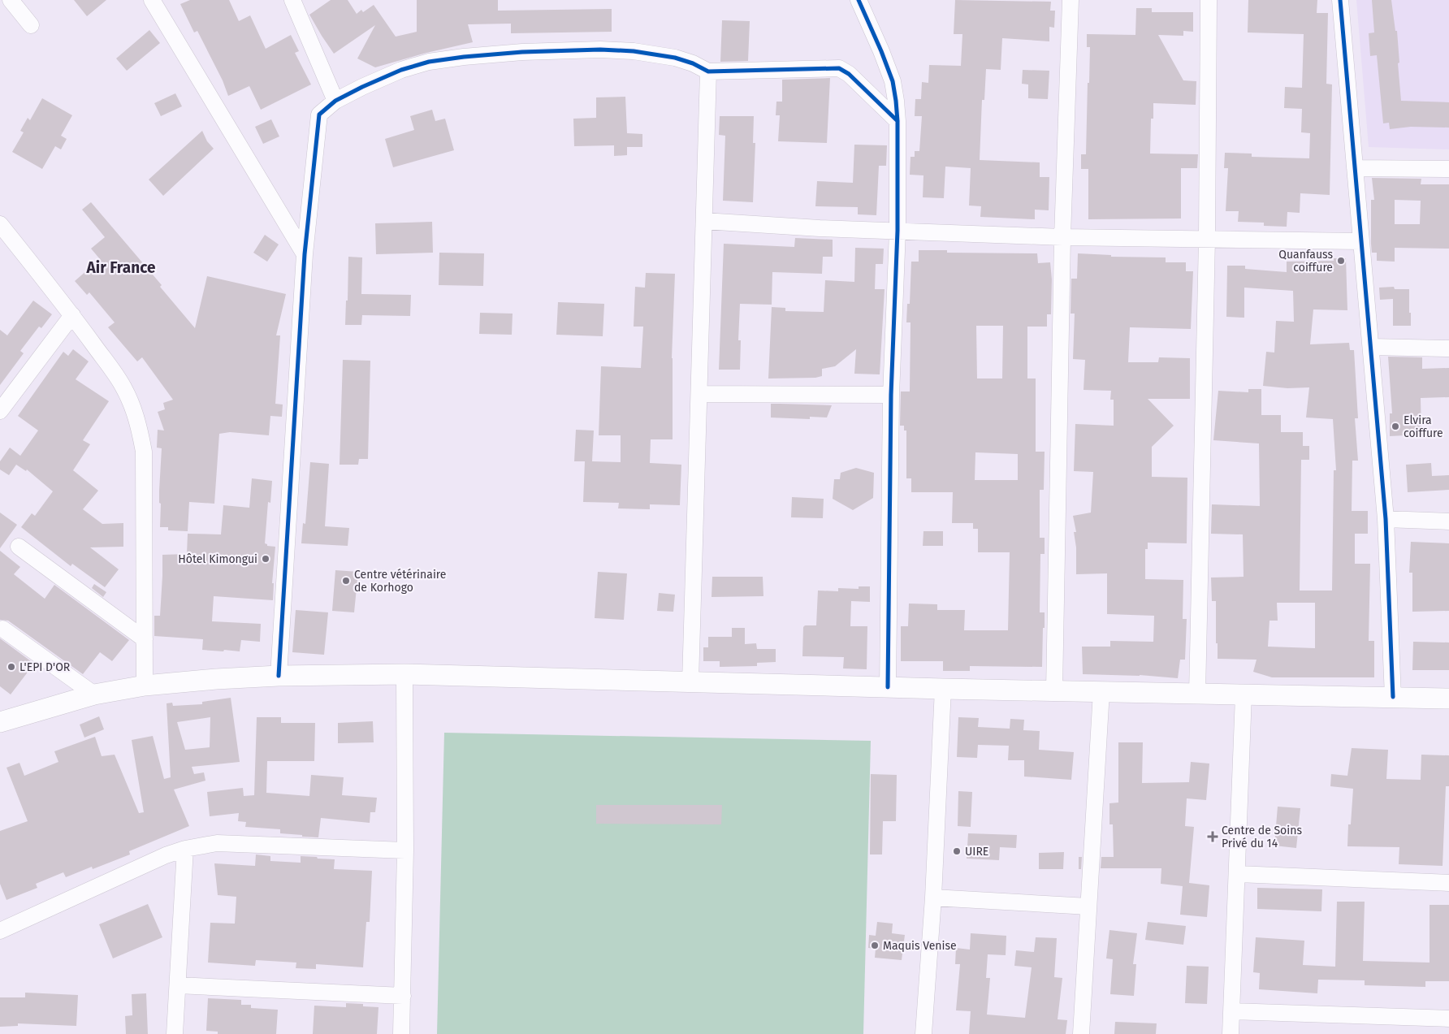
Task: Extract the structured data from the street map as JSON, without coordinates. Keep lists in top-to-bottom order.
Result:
{
  "districts": ["Air France"],
  "places": {
    "other": [
      "Quanfauss coiffure",
      "Elvira coiffure",
      "Hôtel Kimongui",
      "Centre vétérinaire de Korhogo",
      "L'EPI D'OR",
      "UIRE",
      "Maquis Venise"
    ],
    "health": ["Centre de Soins Privé du 14"]
  }
}
